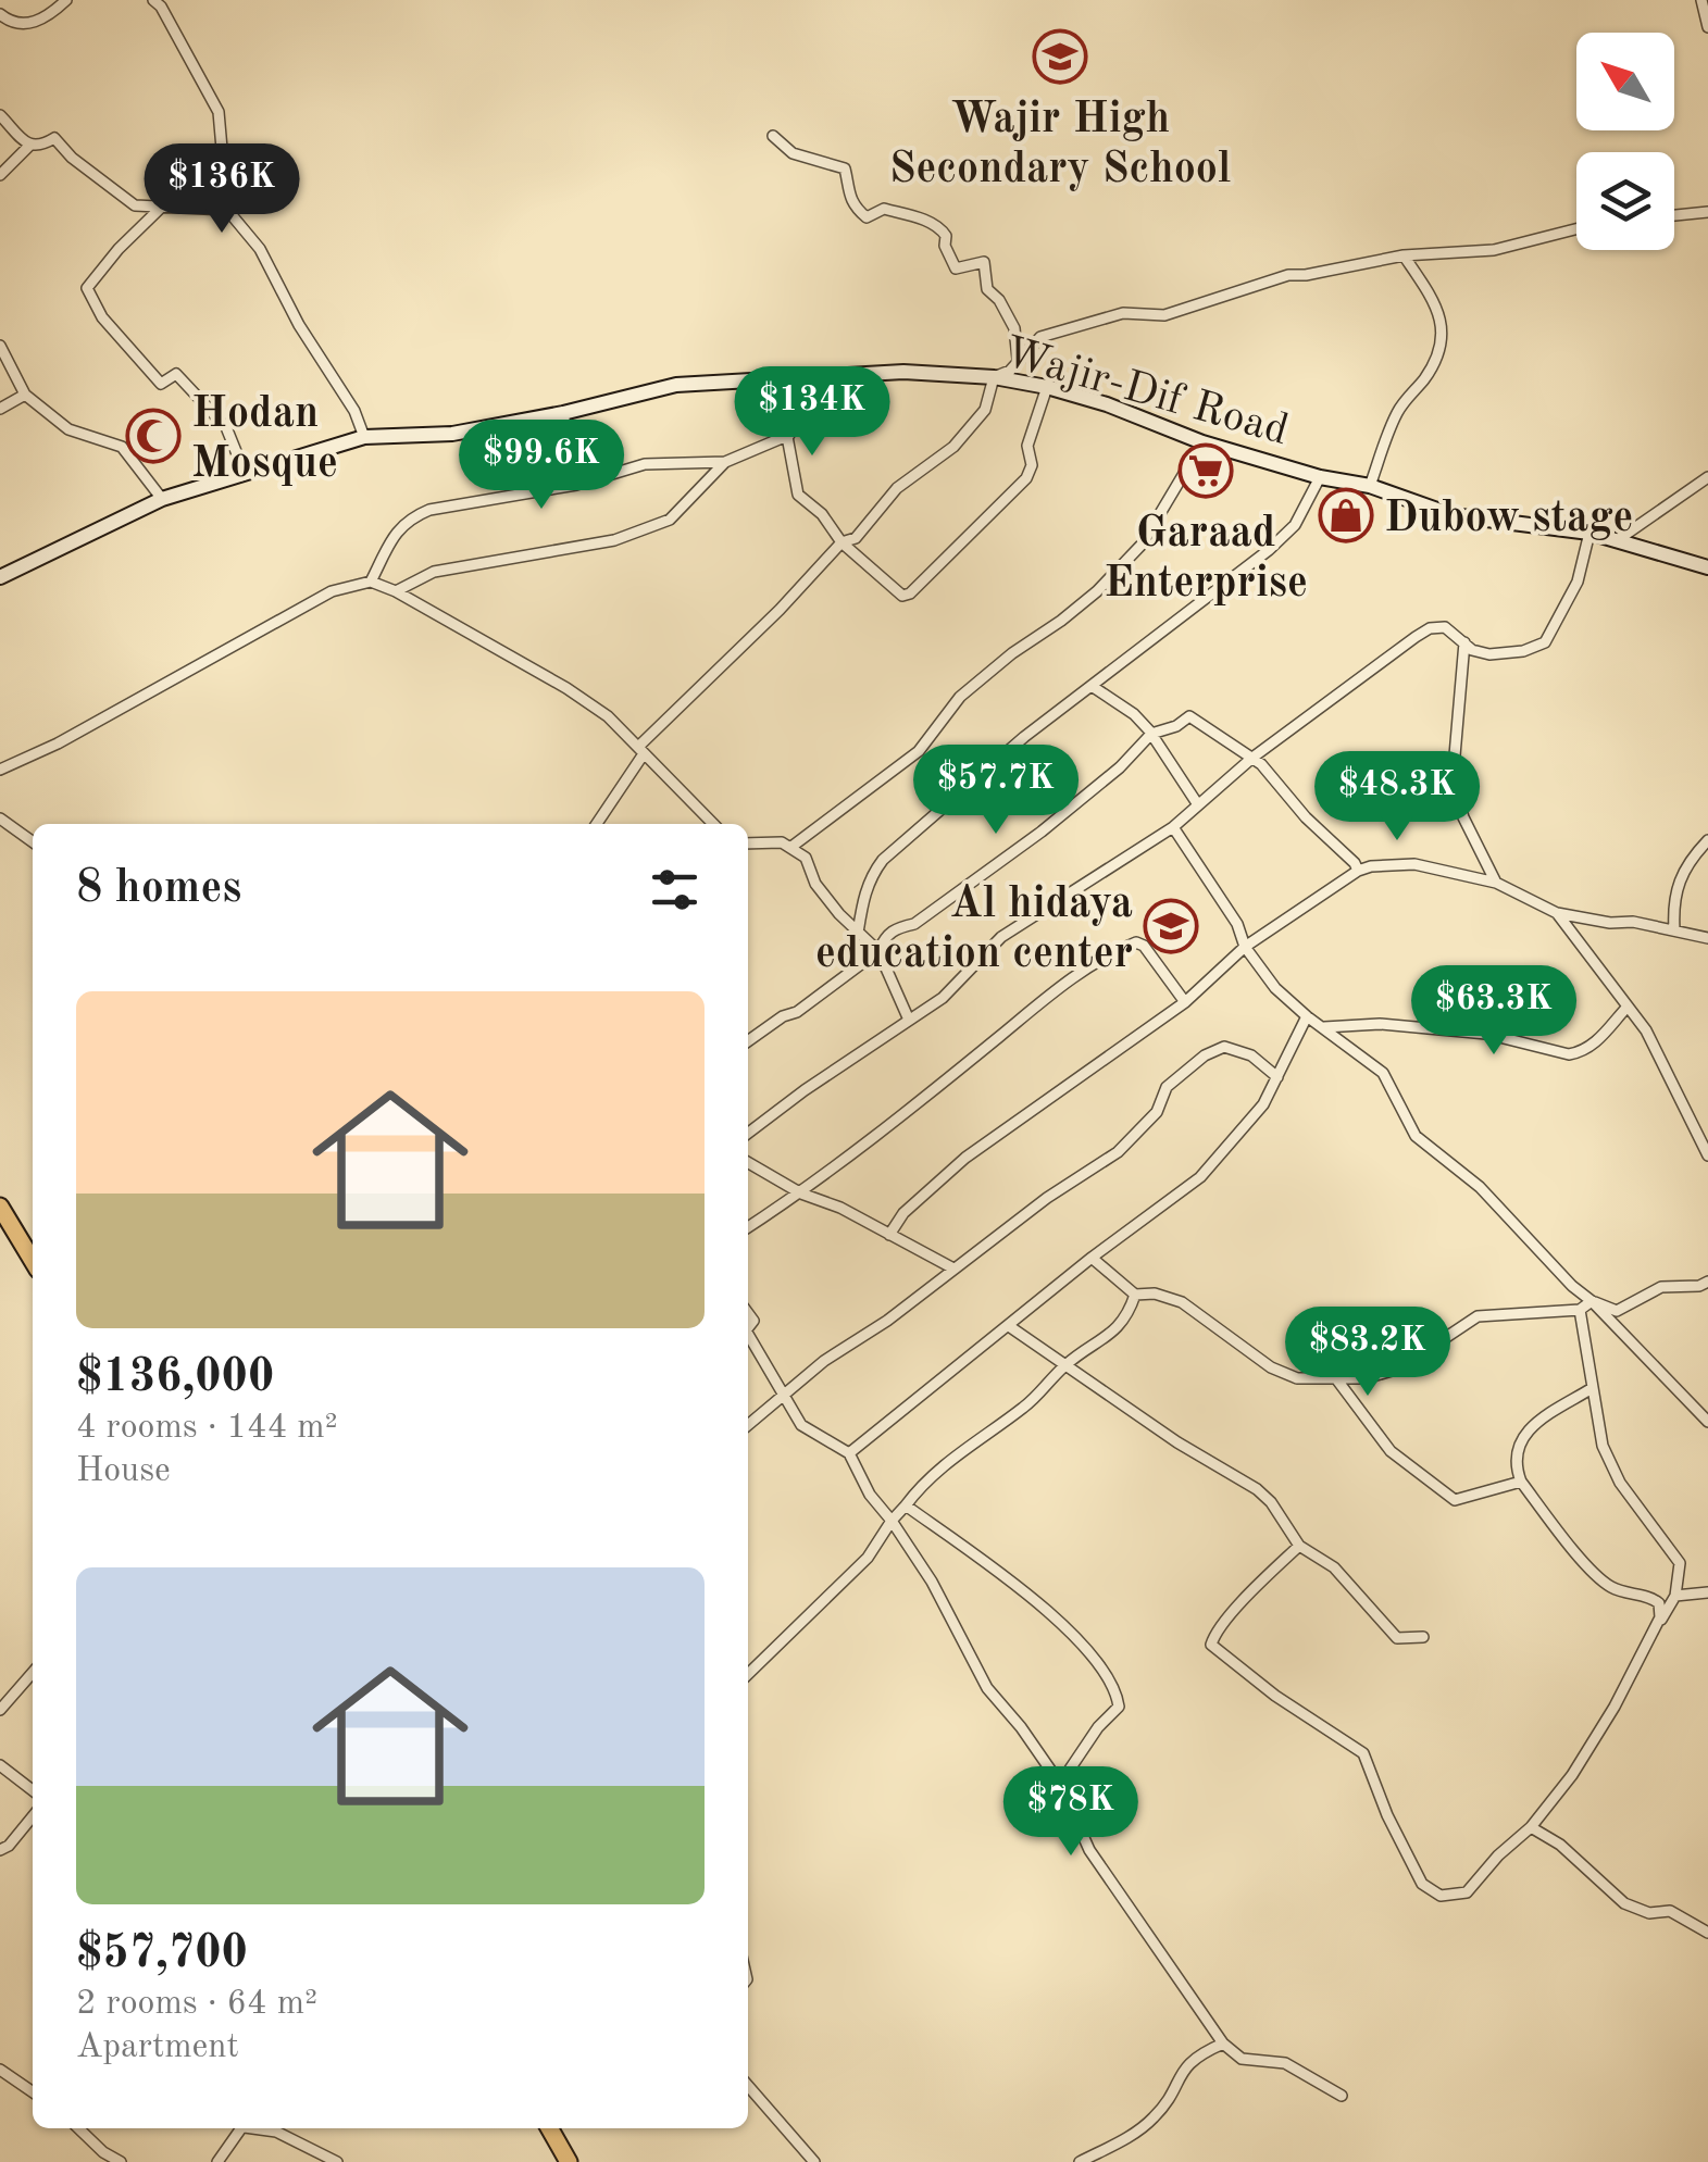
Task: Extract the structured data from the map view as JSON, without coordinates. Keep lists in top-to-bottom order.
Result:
{
  "streets": {
    "main road": ["Wajir-Dif Road"]
  },
  "places": {
    "school or university": ["Wajir High Secondary School", "Al hidaya education center"],
    "mosque": ["Hodan Mosque"],
    "supermarket": ["Garaad Enterprise"],
    "shop": ["Dubow stage"]
  },
  "north": "top left",
  "page": {
    "price": [
      "$136K",
      "$134K",
      "$99.6K",
      "$57.7K",
      "$48.3K",
      "$63.3K",
      "$83.2K",
      "$78K"
    ],
    "heading": "8 homes",
    "list": [
      {
        "name": "$136,000",
        "note": "4 rooms · 144 m² · House"
      },
      {
        "name": "$57,700",
        "note": "2 rooms · 64 m² · Apartment"
      }
    ]
  }
}
